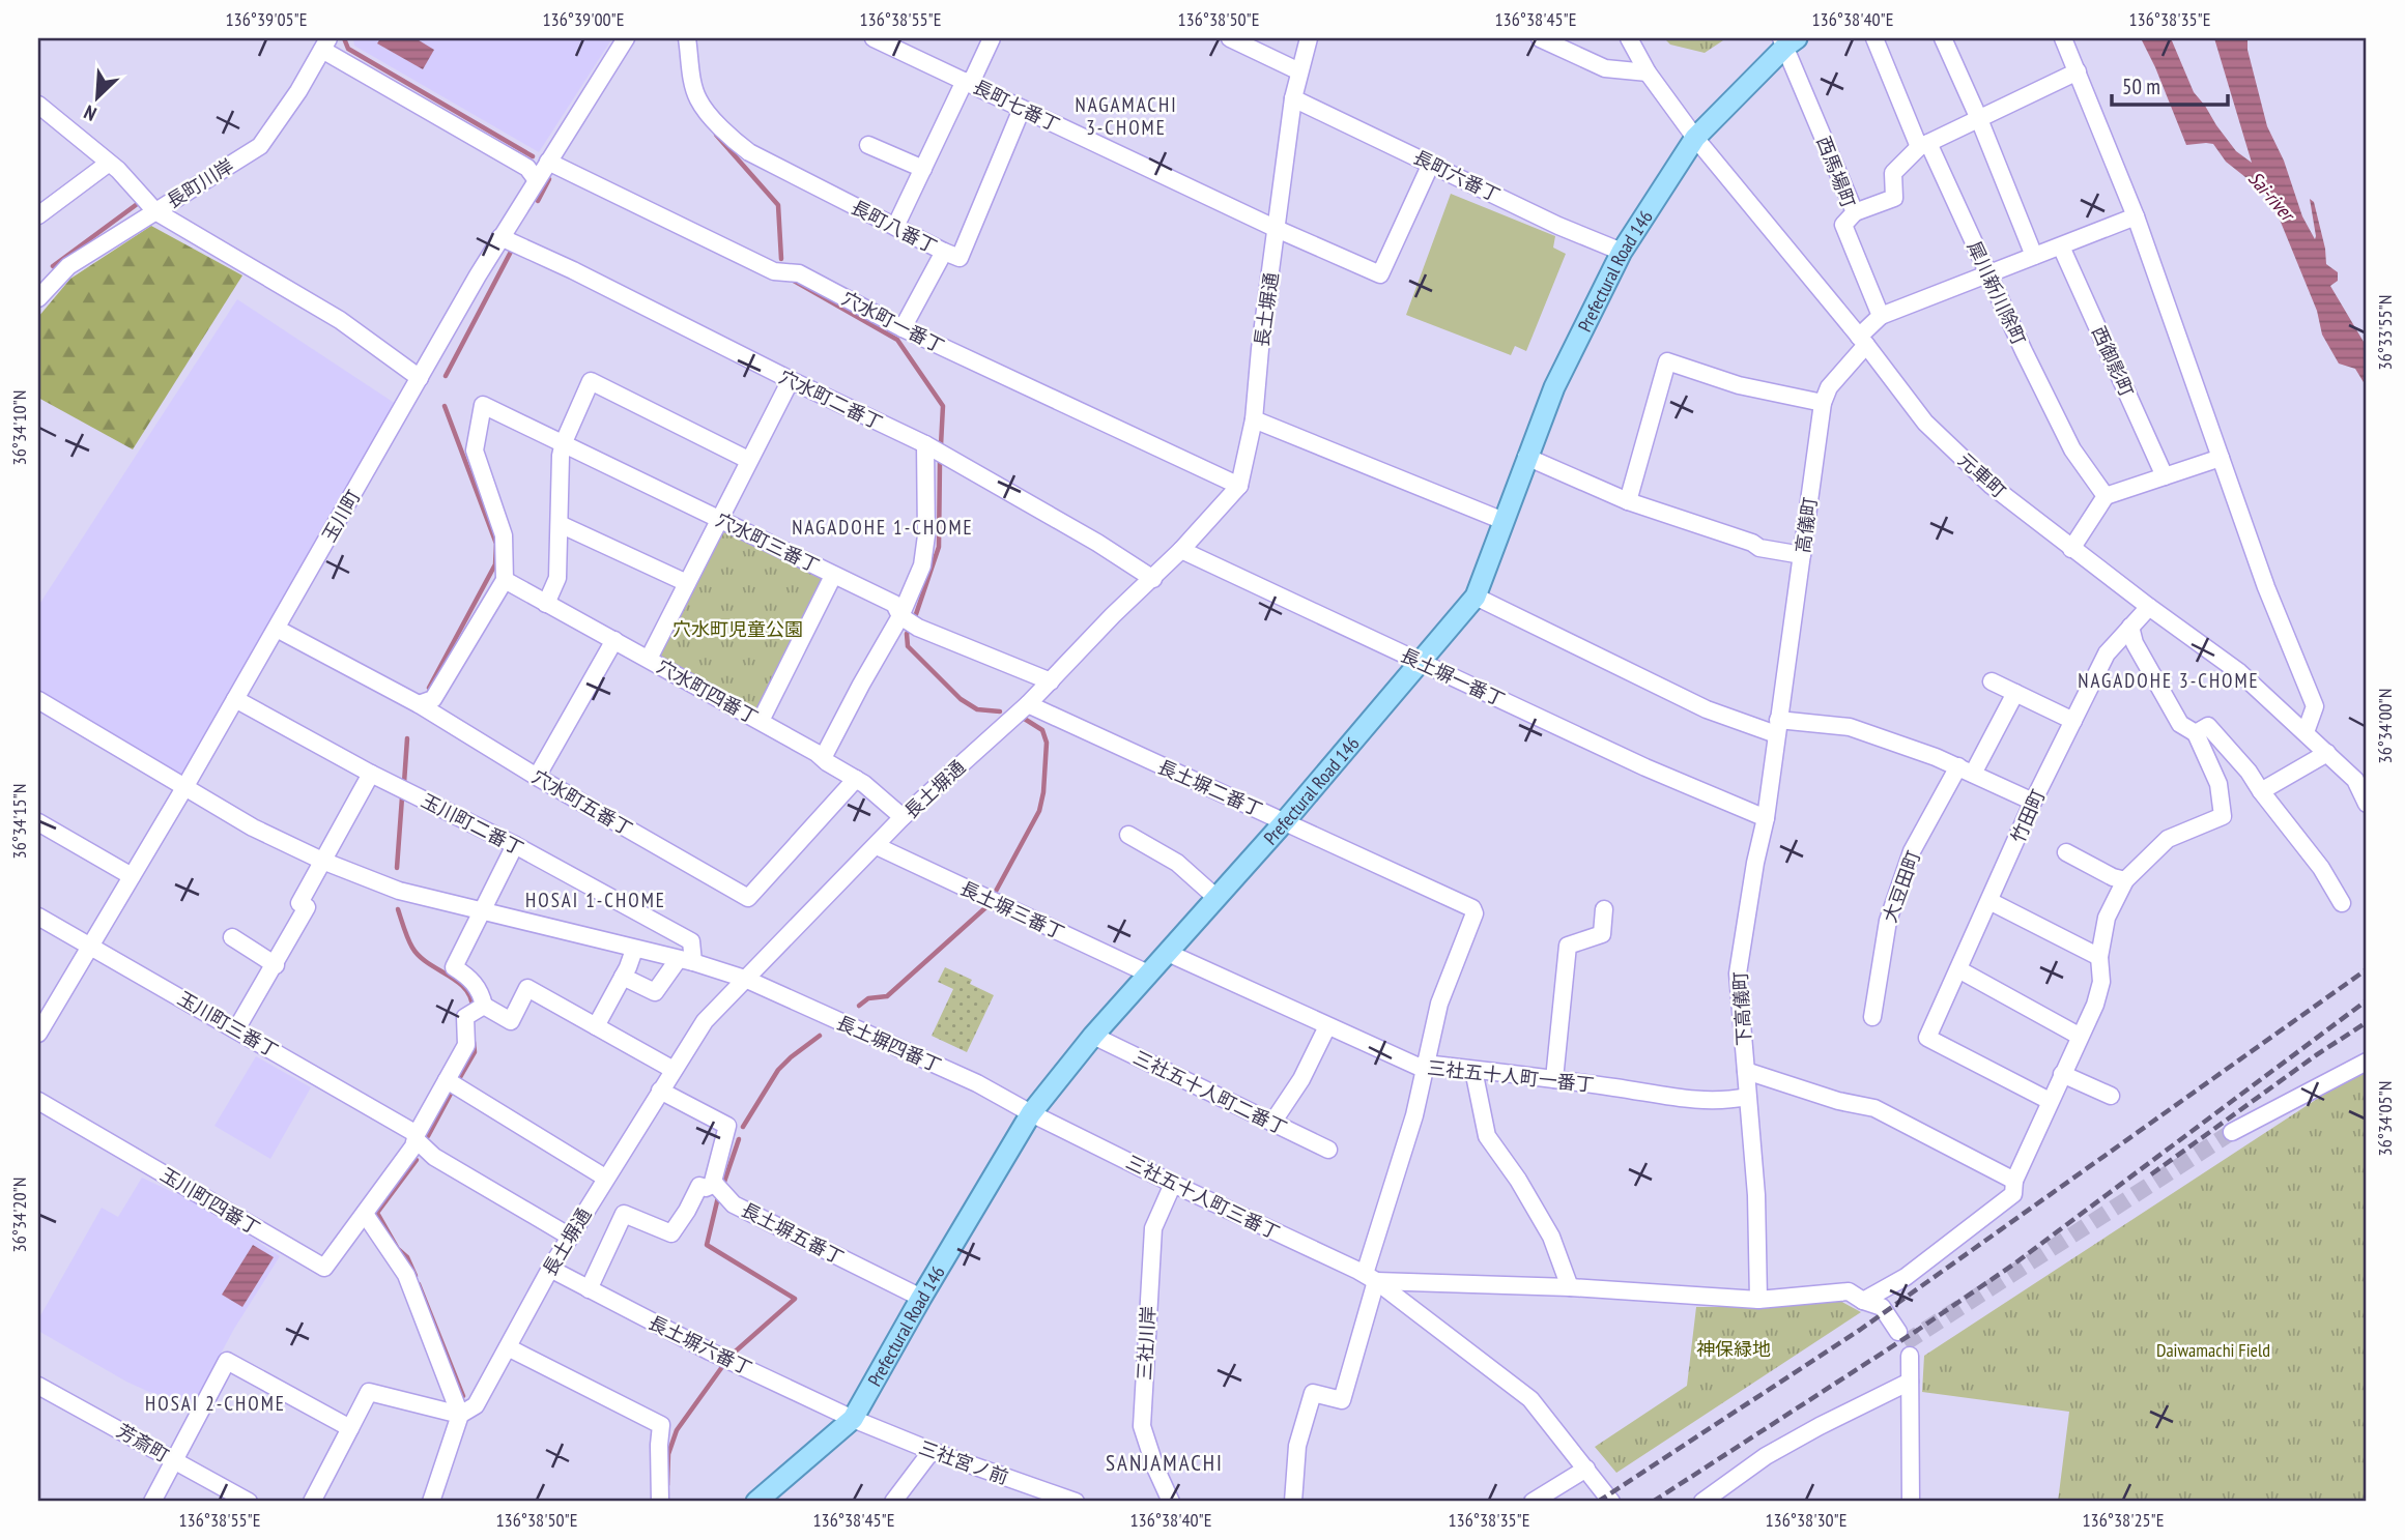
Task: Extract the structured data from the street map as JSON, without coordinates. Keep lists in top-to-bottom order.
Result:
{
  "streets": {
    "main road": ["Prefectural Road 146"],
    "street": [
      "長町七番丁",
      "西馬場町",
      "長町六番丁",
      "長町川岸",
      "長町八番丁",
      "犀川新川除町",
      "長土塀通",
      "穴水町一番丁",
      "西御影町",
      "穴水町二番丁",
      "元車町",
      "玉川町",
      "高儀町",
      "穴水町三番丁",
      "長土塀一番丁",
      "穴水町四番丁",
      "長土塀二番丁",
      "穴水町五番丁",
      "竹田町",
      "玉川町二番丁",
      "大豆田町",
      "長土塀三番丁",
      "下高儀町",
      "玉川町三番丁",
      "長土塀四番丁",
      "三社五十人町一番丁",
      "三社五十人町二番丁",
      "三社五十人町三番丁",
      "玉川町四番丁",
      "長土塀五番丁",
      "三社川岸",
      "長土塀六番丁",
      "芳斎町",
      "三社宮ノ前"
    ]
  },
  "crossings": [
    ["長町七番丁", "長町六番丁"],
    ["長町七番丁", "長土塀通"],
    ["西馬場町", "Prefectural Road 146"],
    ["長町六番丁", "Prefectural Road 146"],
    ["長町六番丁", "長土塀通"],
    ["Prefectural Road 146", "元車町"],
    ["Prefectural Road 146", "長土塀一番丁"],
    ["Prefectural Road 146", "長土塀二番丁"],
    ["Prefectural Road 146", "長土塀三番丁"],
    ["Prefectural Road 146", "長土塀四番丁"],
    ["Prefectural Road 146", "三社五十人町一番丁"],
    ["Prefectural Road 146", "三社五十人町二番丁"],
    ["Prefectural Road 146", "三社五十人町三番丁"],
    ["Prefectural Road 146", "長土塀五番丁"],
    ["Prefectural Road 146", "長土塀六番丁"],
    ["Prefectural Road 146", "三社宮ノ前"],
    ["長土塀通", "穴水町一番丁"],
    ["長土塀通", "穴水町二番丁"],
    ["長土塀通", "穴水町三番丁"],
    ["長土塀通", "長土塀一番丁"],
    ["長土塀通", "穴水町四番丁"],
    ["長土塀通", "長土塀二番丁"],
    ["長土塀通", "長土塀三番丁"],
    ["長土塀通", "玉川町三番丁"],
    ["長土塀通", "長土塀四番丁"],
    ["長土塀通", "長土塀六番丁"],
    ["穴水町一番丁", "玉川町"],
    ["穴水町二番丁", "玉川町"],
    ["元車町", "高儀町"],
    ["元車町", "竹田町"],
    ["玉川町", "穴水町五番丁"],
    ["玉川町", "玉川町二番丁"],
    ["玉川町", "玉川町三番丁"],
    ["玉川町", "長土塀四番丁"],
    ["高儀町", "下高儀町"],
    ["穴水町三番丁", "穴水町四番丁"],
    ["長土塀一番丁", "下高儀町"],
    ["穴水町四番丁", "穴水町五番丁"],
    ["長土塀二番丁", "三社五十人町一番丁"],
    ["玉川町二番丁", "長土塀四番丁"],
    ["下高儀町", "三社五十人町一番丁"],
    ["長土塀四番丁", "三社五十人町三番丁"],
    ["三社五十人町三番丁", "三社川岸"],
    ["長土塀六番丁", "三社宮ノ前"]
  ],
  "districts": [
    "NAGAMACHI 3-CHOME",
    "NAGADOHE 1-CHOME",
    "NAGADOHE 3-CHOME",
    "HOSAI 1-CHOME",
    "HOSAI 2-CHOME",
    "SANJAMACHI"
  ],
  "water": ["Sai-river"],
  "parks": ["穴水町児童公園", "神保緑地", "Daiwamachi Field"],
  "scale_bar": "50 m",
  "north": "bottom left",
  "coordinates": [
    "136°39'05\"E",
    "136°39'00\"E",
    "136°38'55\"E",
    "136°38'50\"E",
    "136°38'45\"E",
    "136°38'40\"E",
    "136°38'35\"E",
    "36°33'55\"N",
    "36°34'10\"N",
    "36°34'00\"N",
    "36°34'15\"N",
    "36°34'05\"N",
    "36°34'20\"N",
    "136°38'30\"E",
    "136°38'25\"E"
  ]
}
